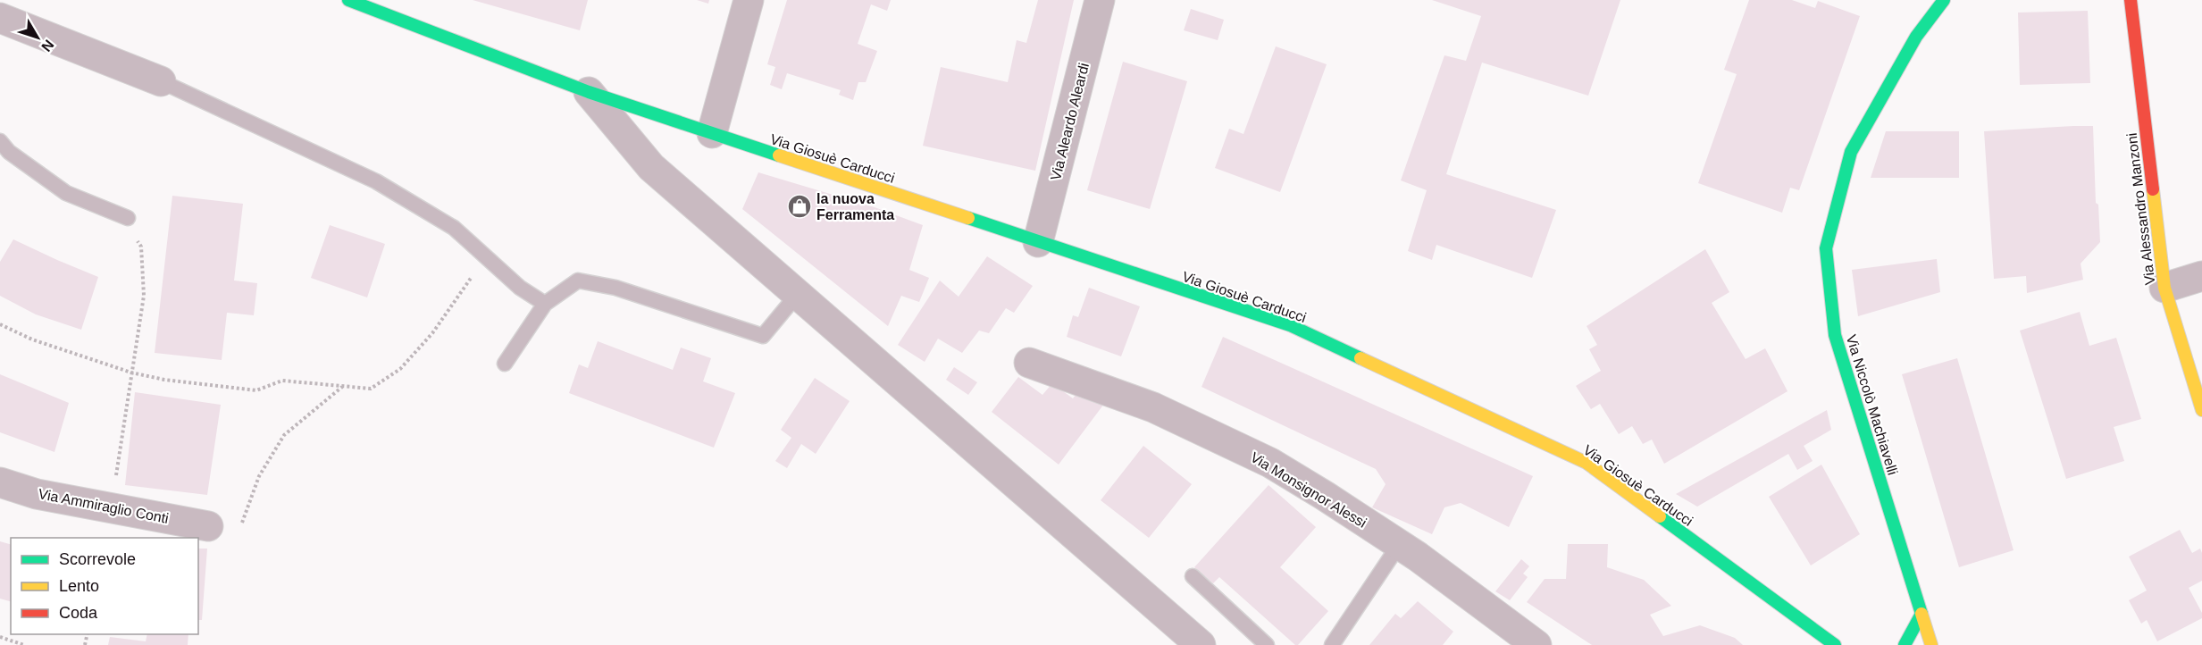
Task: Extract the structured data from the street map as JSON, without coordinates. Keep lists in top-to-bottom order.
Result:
{
  "streets": {
    "street": [
      "Via Aleardo Aleardi",
      "Via Giosuè Carducci",
      "Via Alessandro Manzoni",
      "Via Niccolò Machiavelli",
      "Via Monsignor Alessi",
      "Via Ammiraglio Conti"
    ]
  },
  "crossings": [
    ["Via Aleardo Aleardi", "Via Giosuè Carducci"]
  ],
  "places": {
    "shop": ["la nuova Ferramenta"]
  },
  "legend": ["Scorrevole", "Lento", "Coda"],
  "north": "bottom right"
}
